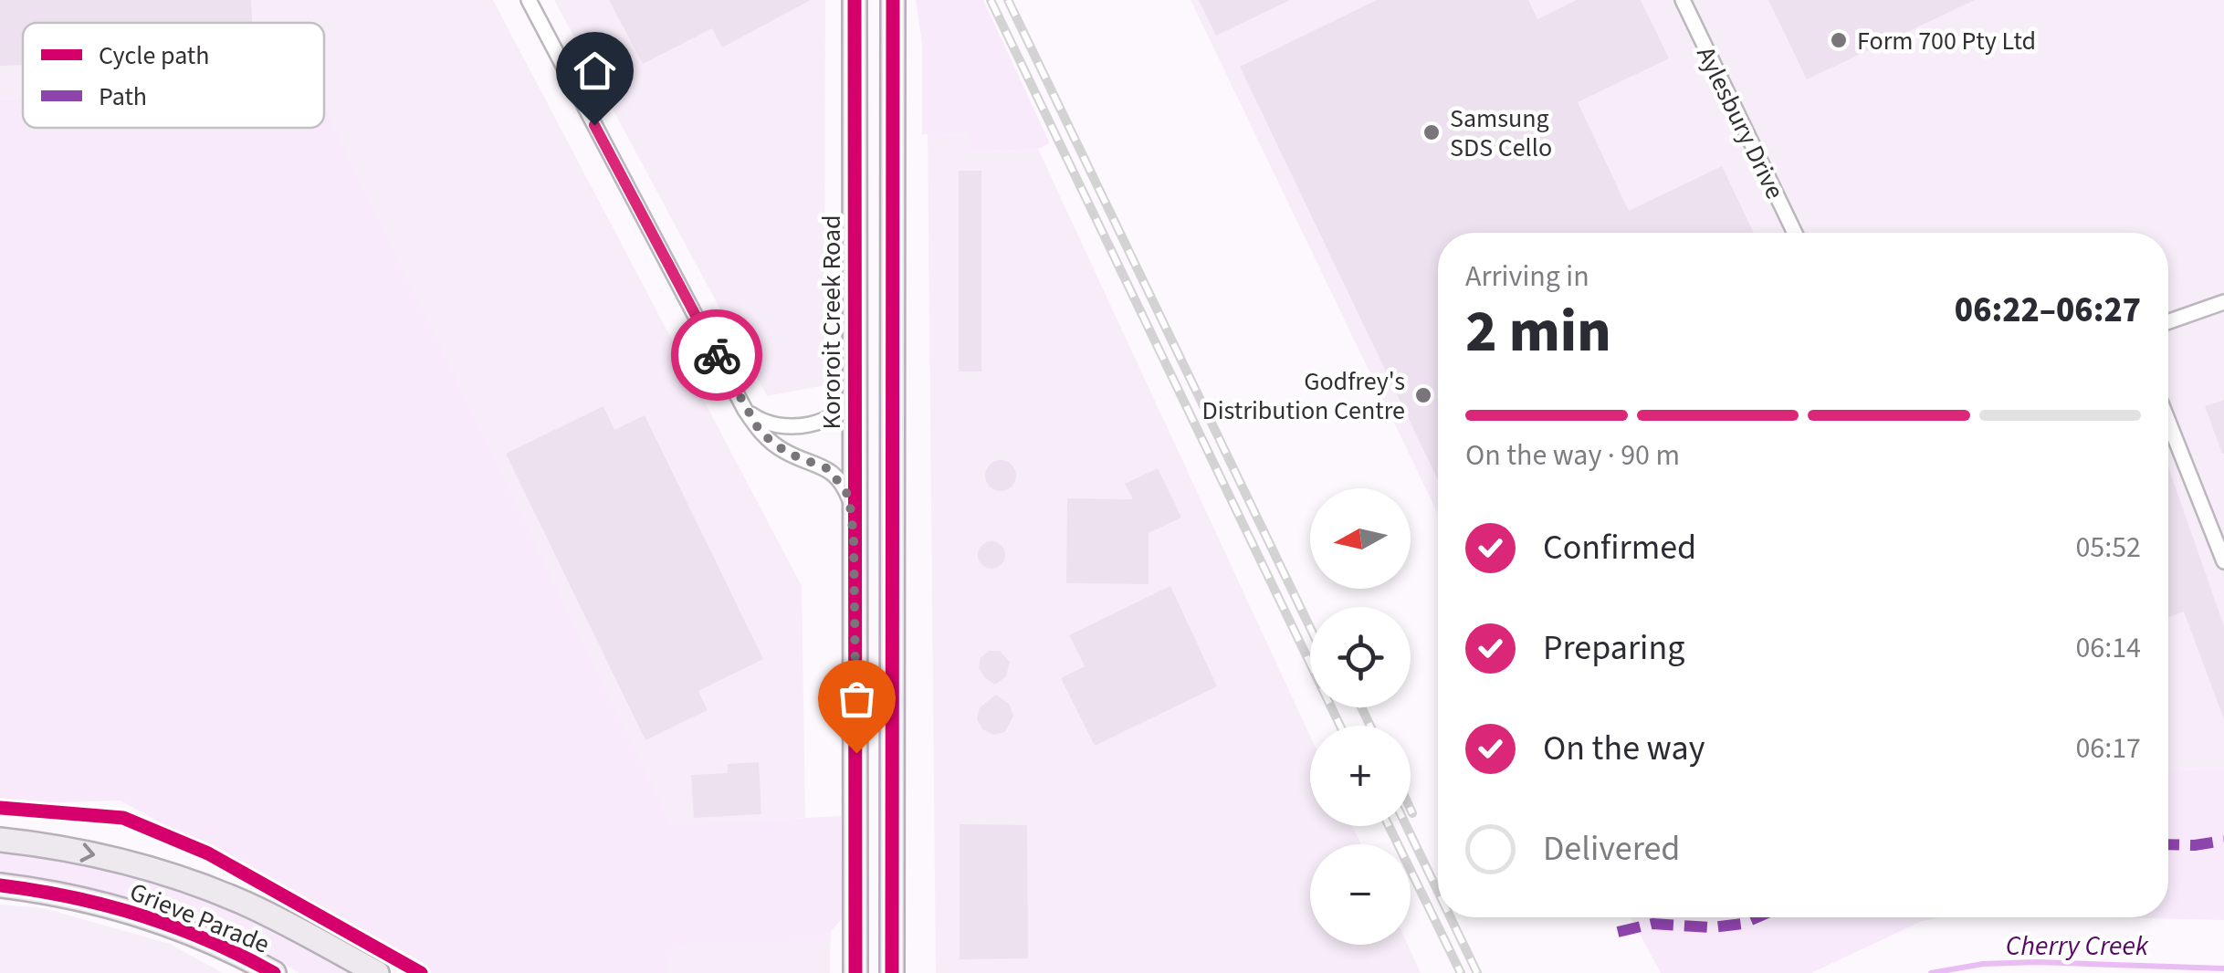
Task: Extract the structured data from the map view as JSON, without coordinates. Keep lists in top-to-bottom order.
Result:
{
  "streets": {
    "main road": ["Kororoit Creek Road", "Grieve Parade"],
    "street": ["Aylesbury Drive"]
  },
  "water": ["Cherry Creek"],
  "places": ["Form 700 Pty Ltd", "Samsung SDS Cello", "Godfrey's Distribution Centre"],
  "legend": ["Cycle path", "Path"],
  "north": "left",
  "page": {
    "heading": ["2 min", "Arriving in", "06:22–06:27"],
    "bar": "On the way · 90 m",
    "map_buttons": ["+", "−"],
    "list": [
      ["Confirmed", "05:52"],
      ["Preparing", "06:14"],
      ["On the way", "06:17"],
      "Delivered"
    ]
  }
}
